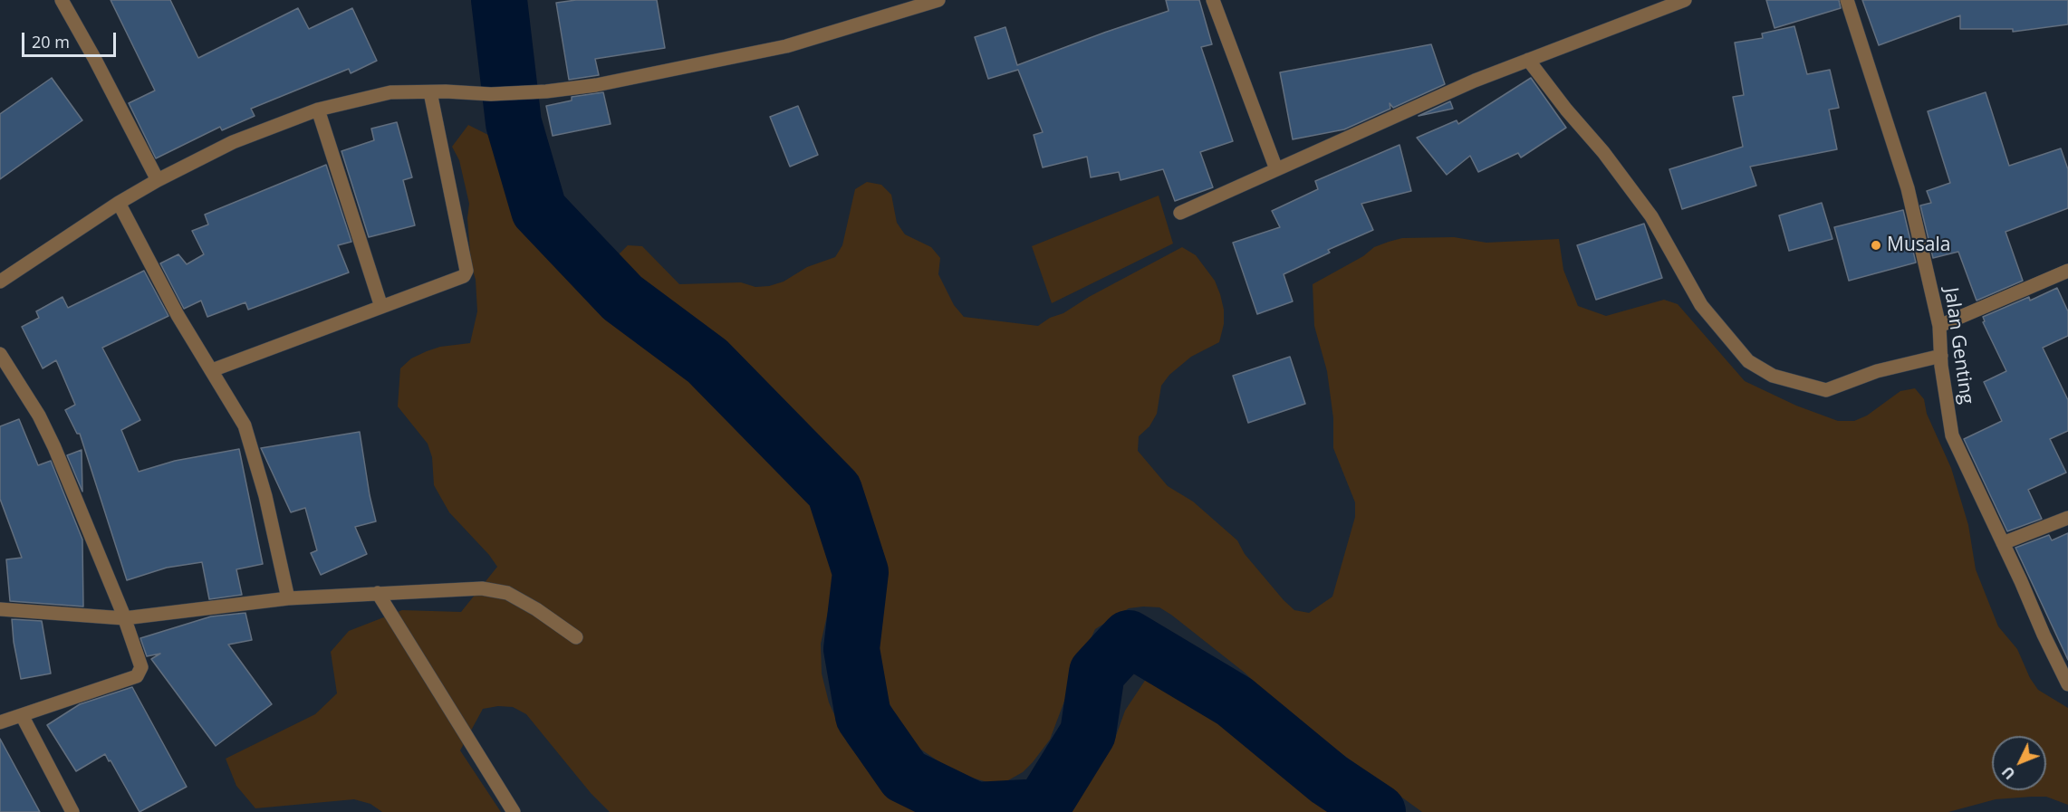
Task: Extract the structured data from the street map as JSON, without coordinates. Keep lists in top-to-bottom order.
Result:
{
  "streets": {
    "street": ["Jalan Genting"]
  },
  "places": ["Musala"],
  "scale_bar": "20 m",
  "north": "bottom left"
}
